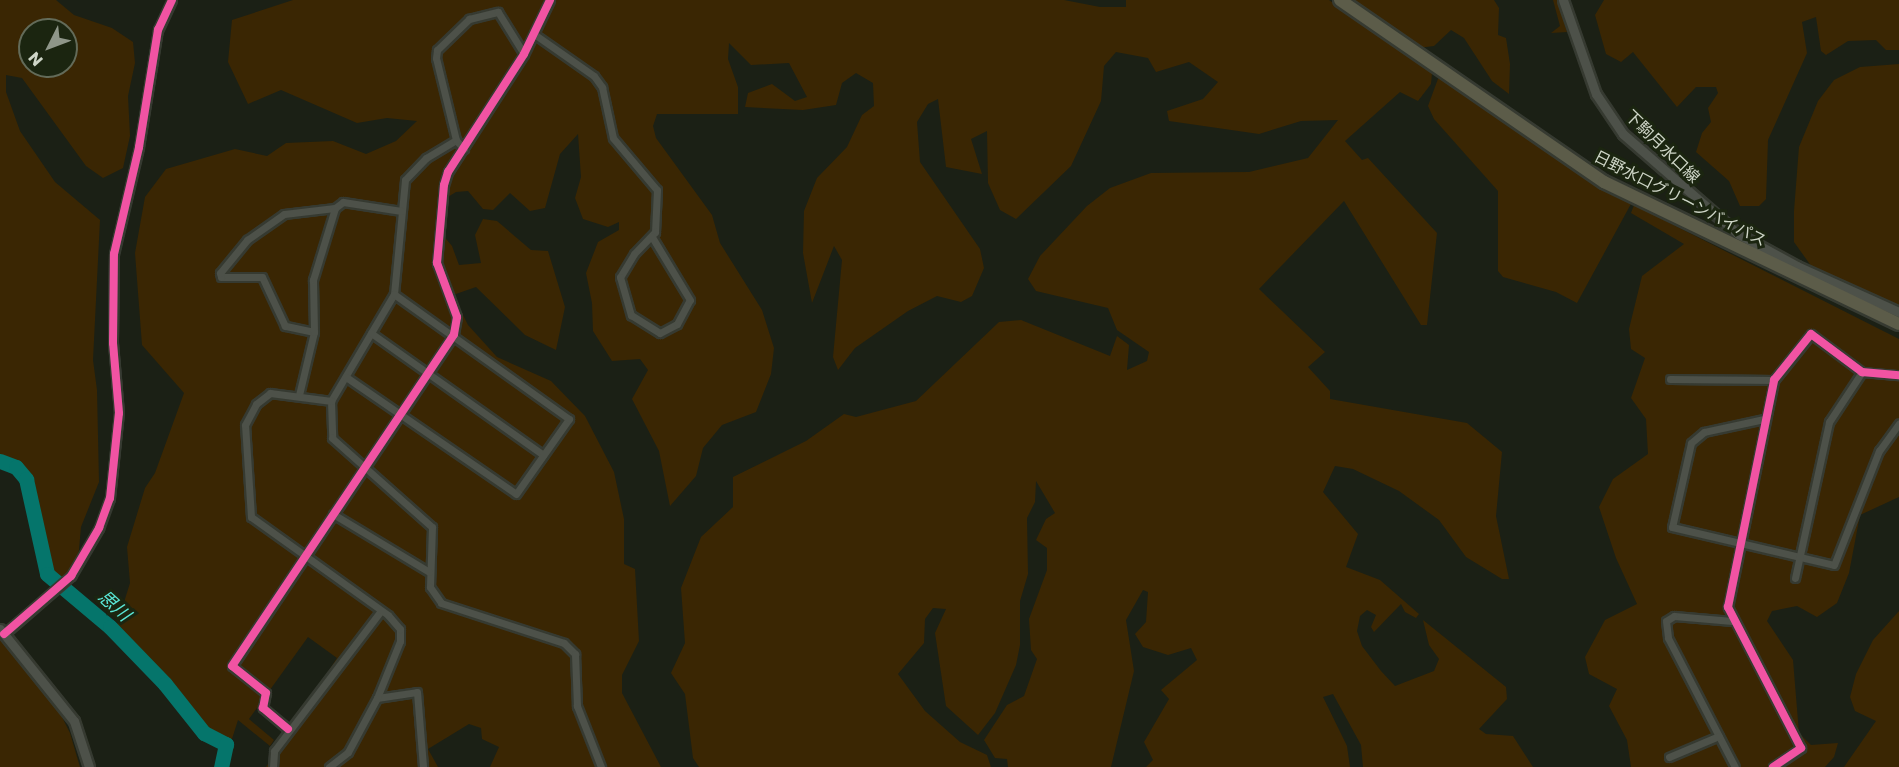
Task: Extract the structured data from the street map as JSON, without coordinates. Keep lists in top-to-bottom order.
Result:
{
  "streets": {
    "highway": ["日野水口グリーンバイパス"],
    "main road": ["下駒月水口線"]
  },
  "water": ["思川"],
  "north": "bottom left"
}
